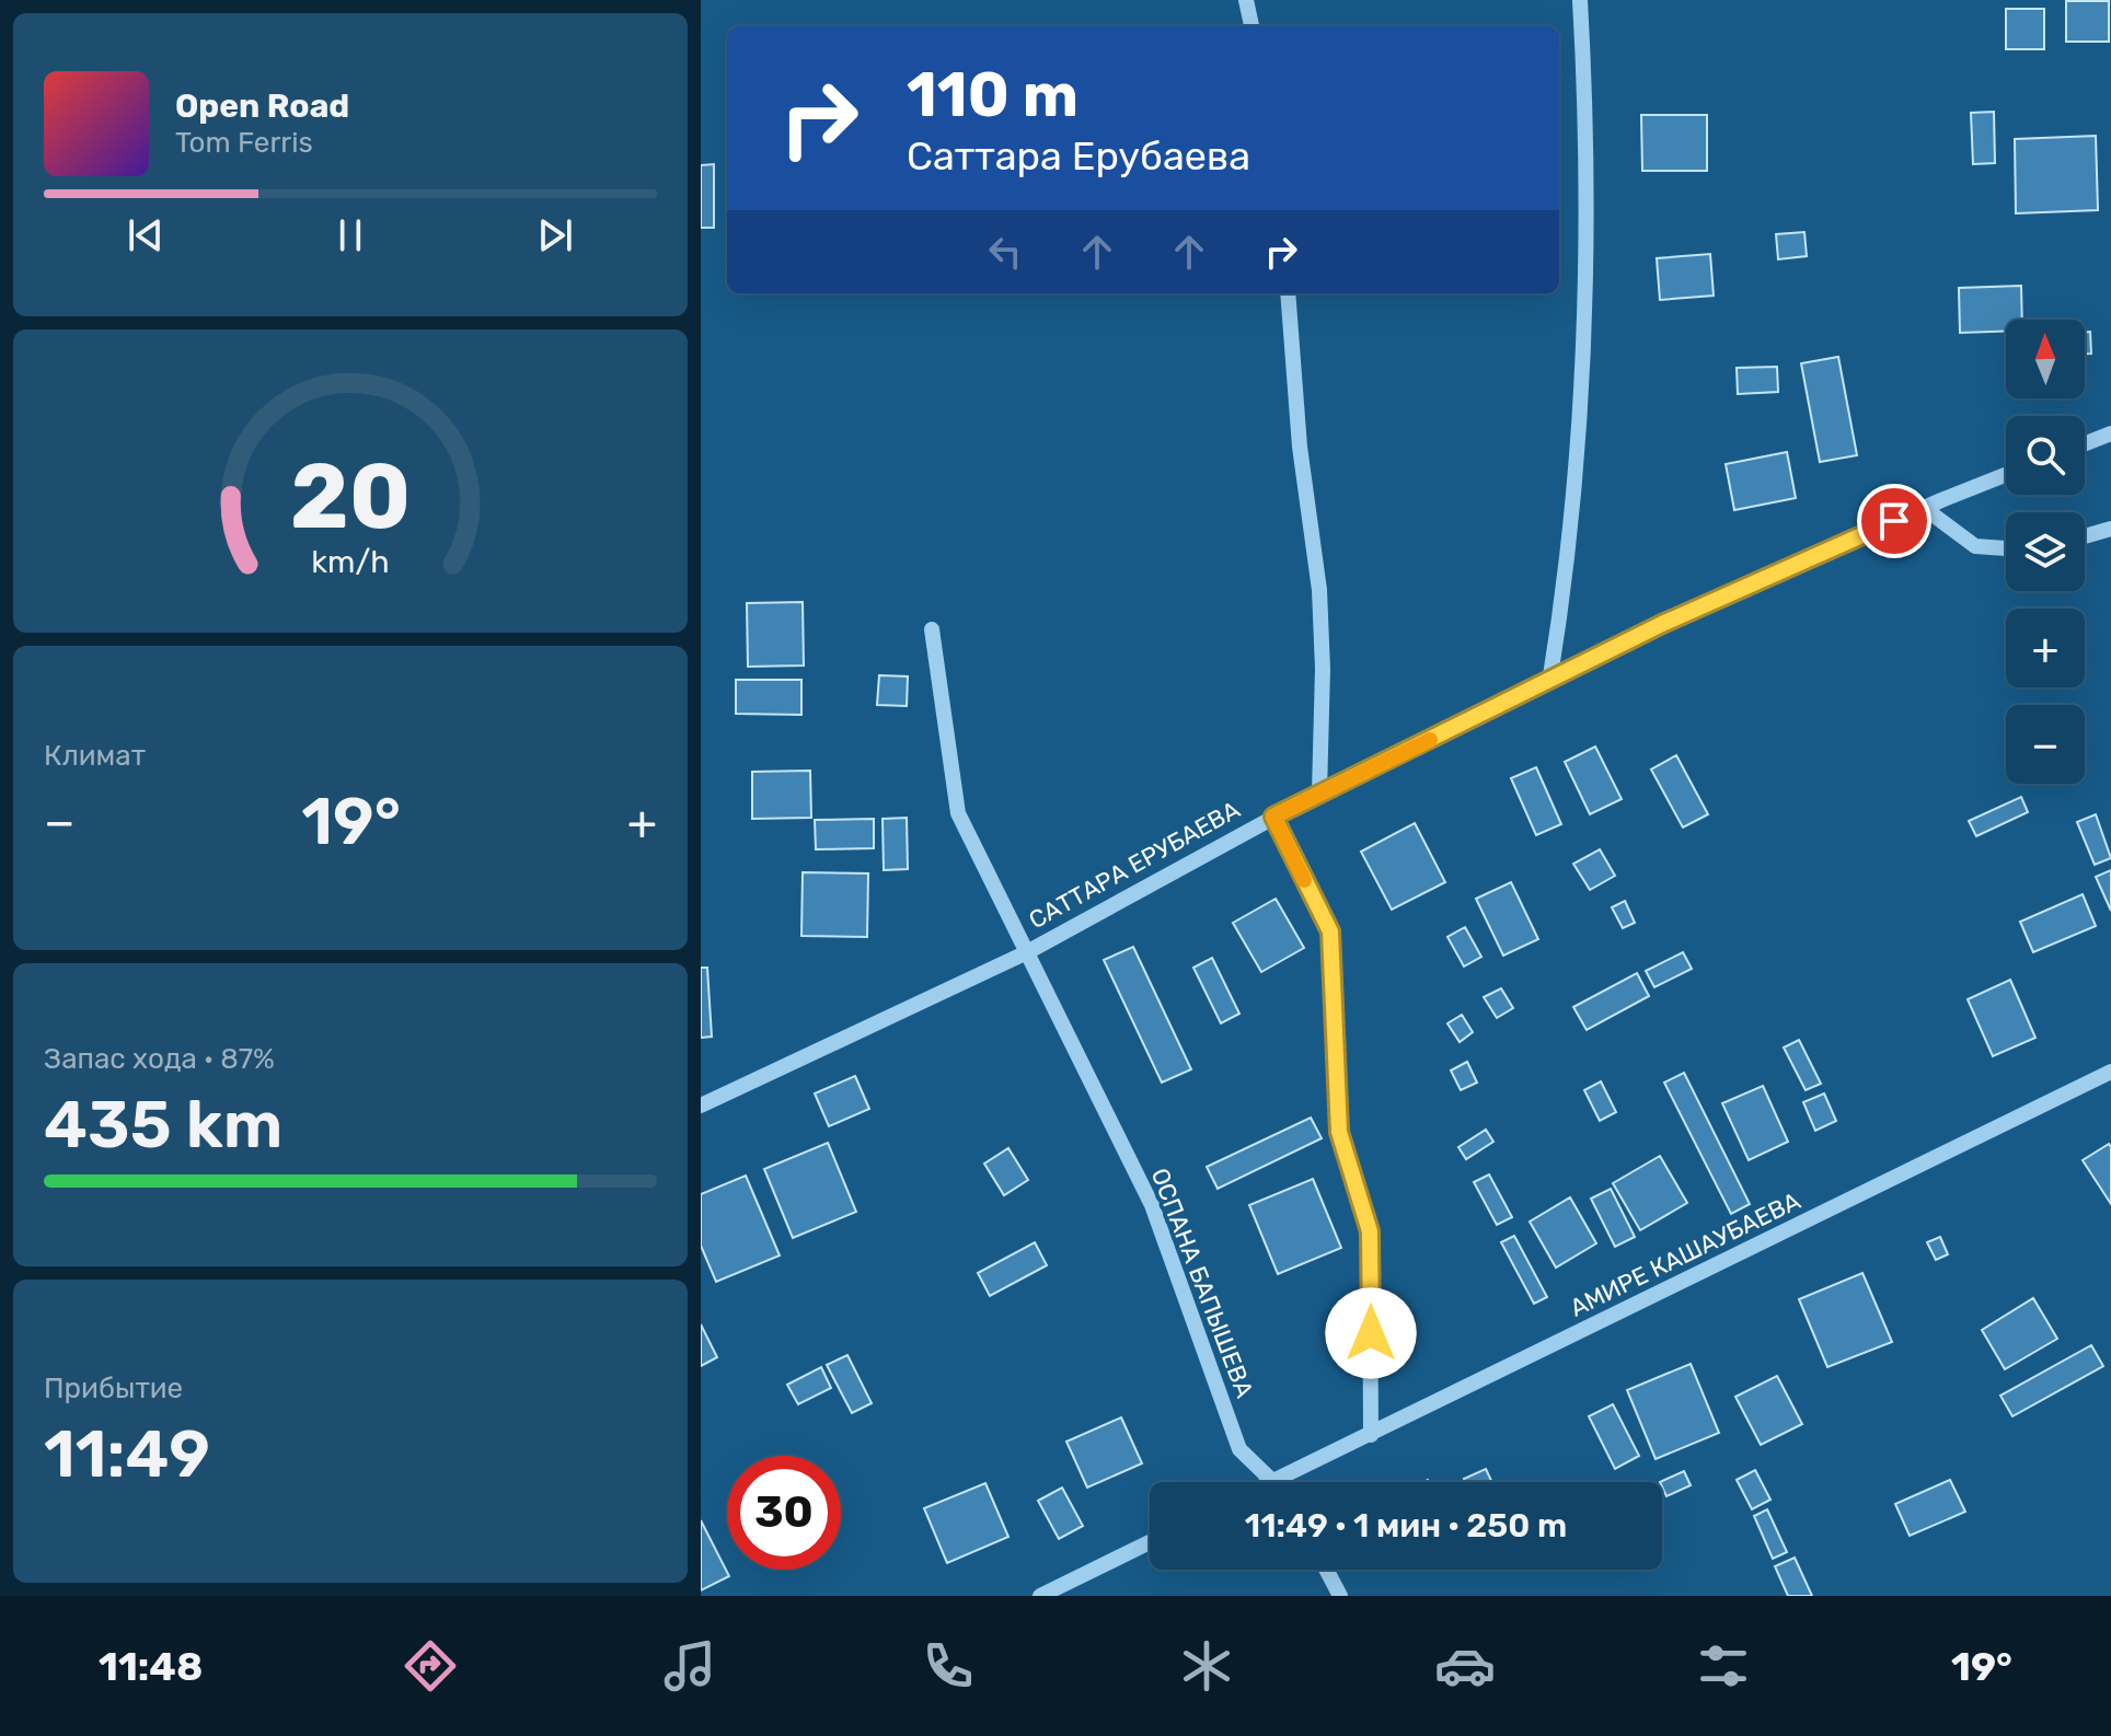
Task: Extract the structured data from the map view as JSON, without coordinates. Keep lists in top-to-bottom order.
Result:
{
  "streets": {
    "street": ["САТТАРА ЕРУБАЕВА", "АМИРЕ КАШАУБАЕВА", "ОСПАНА БАПЫШЕВА"]
  },
  "crossings": [
    ["САТТАРА ЕРУБАЕВА", "ОСПАНА БАПЫШЕВА"],
    ["АМИРЕ КАШАУБАЕВА", "ОСПАНА БАПЫШЕВА"]
  ],
  "north": "top",
  "page": {
    "turn": ["110 m", "Саттара Ерубаева"],
    "song": ["Open Road", "Tom Ferris"],
    "map_buttons": ["+", "−"],
    "tile": [
      "Климат",
      ["Запас хода · 87%", "435 km"],
      ["Прибытие", "11:49"]
    ],
    "heat": ["−", "19°", "+"],
    "limit": "30",
    "trip": "11:49 · 1 мин · 250 m",
    "tabs": ["11:48", "19°"],
    "gauge": ["20", "km/h"]
  }
}
